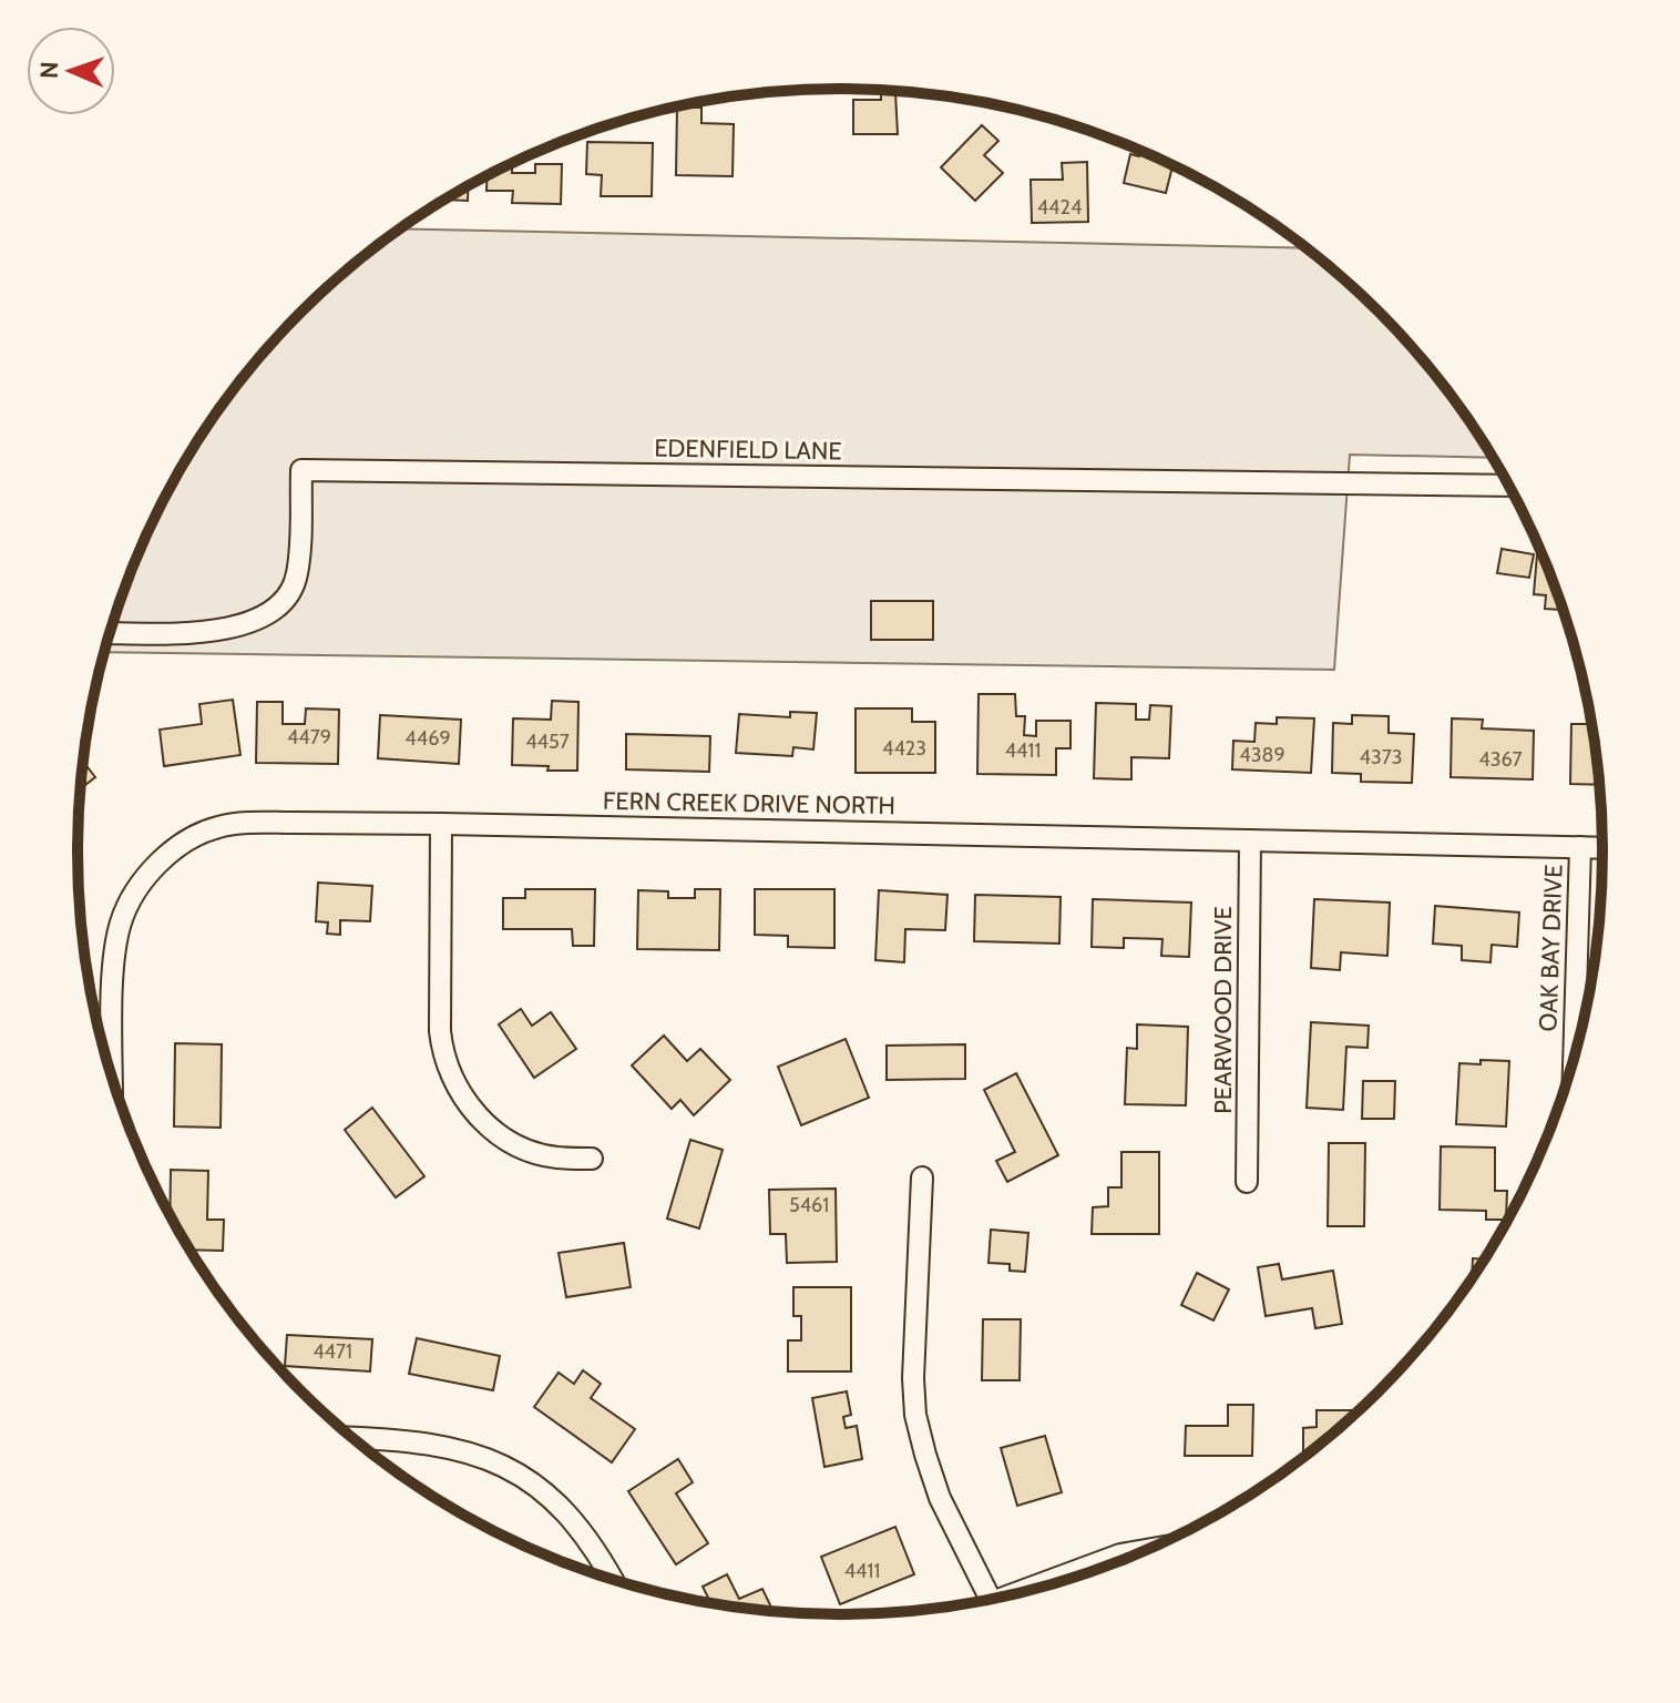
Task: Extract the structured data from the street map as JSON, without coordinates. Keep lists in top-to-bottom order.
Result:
{
  "streets": {
    "street": [
      "EDENFIELD LANE",
      "FERN CREEK DRIVE NORTH",
      "OAK BAY DRIVE",
      "PEARWOOD DRIVE"
    ]
  },
  "crossings": [
    ["FERN CREEK DRIVE NORTH", "OAK BAY DRIVE"],
    ["FERN CREEK DRIVE NORTH", "PEARWOOD DRIVE"]
  ],
  "house_numbers": [
    "4424",
    "4479",
    "4469",
    "4457",
    "4423",
    "4411",
    "4389",
    "4373",
    "4367",
    "5461",
    "4471",
    "4411"
  ],
  "north": "left"
}
